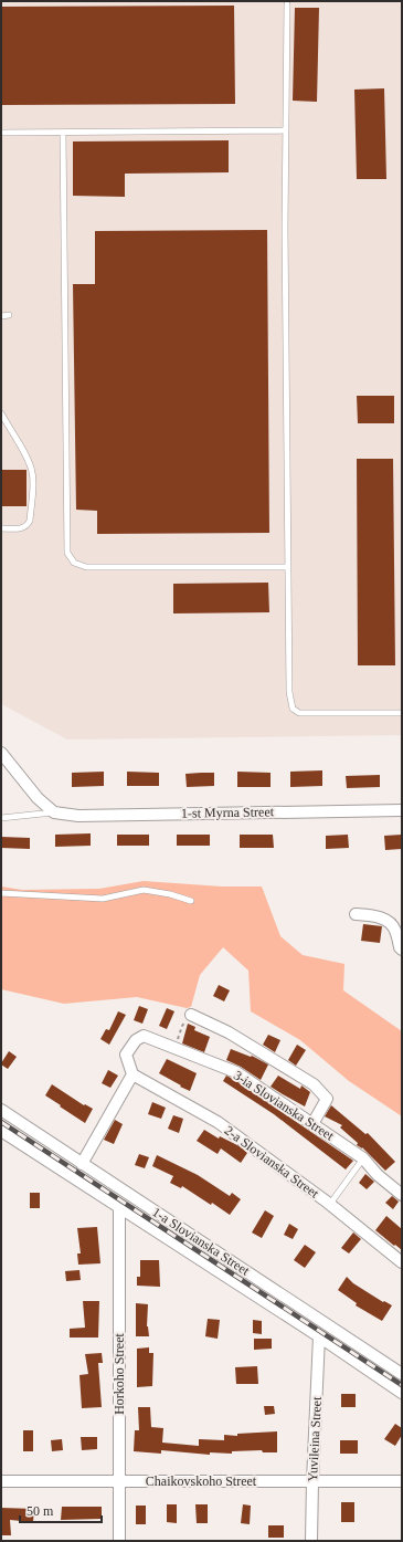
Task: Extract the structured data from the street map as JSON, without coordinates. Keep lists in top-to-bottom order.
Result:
{
  "streets": {
    "street": [
      "1-st Myrna Street",
      "3-ia Slovianska Street",
      "2-a Slovianska Street",
      "1-a Slovianska Street",
      "Horkoho Street",
      "Yuvileina Street",
      "Chaikovskoho Street"
    ]
  },
  "crossings": [
    ["3-ia Slovianska Street", "2-a Slovianska Street"],
    ["Horkoho Street", "Chaikovskoho Street"],
    ["Yuvileina Street", "Chaikovskoho Street"]
  ],
  "scale_bar": "50 m"
}
